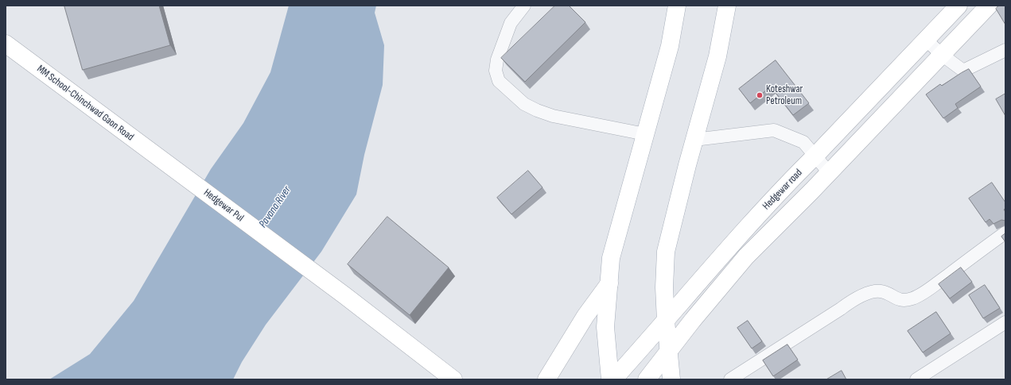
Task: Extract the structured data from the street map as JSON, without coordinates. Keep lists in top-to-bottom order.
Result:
{
  "streets": {
    "main road": ["MM School-Chinchwad Gaon Road", "Hedgewar road", "Hedgewar Pul"]
  },
  "crossings": [
    ["MM School-Chinchwad Gaon Road", "Hedgewar Pul"]
  ],
  "water": ["Pavana River"],
  "places": ["Koteshwar Petroleum"]
}
